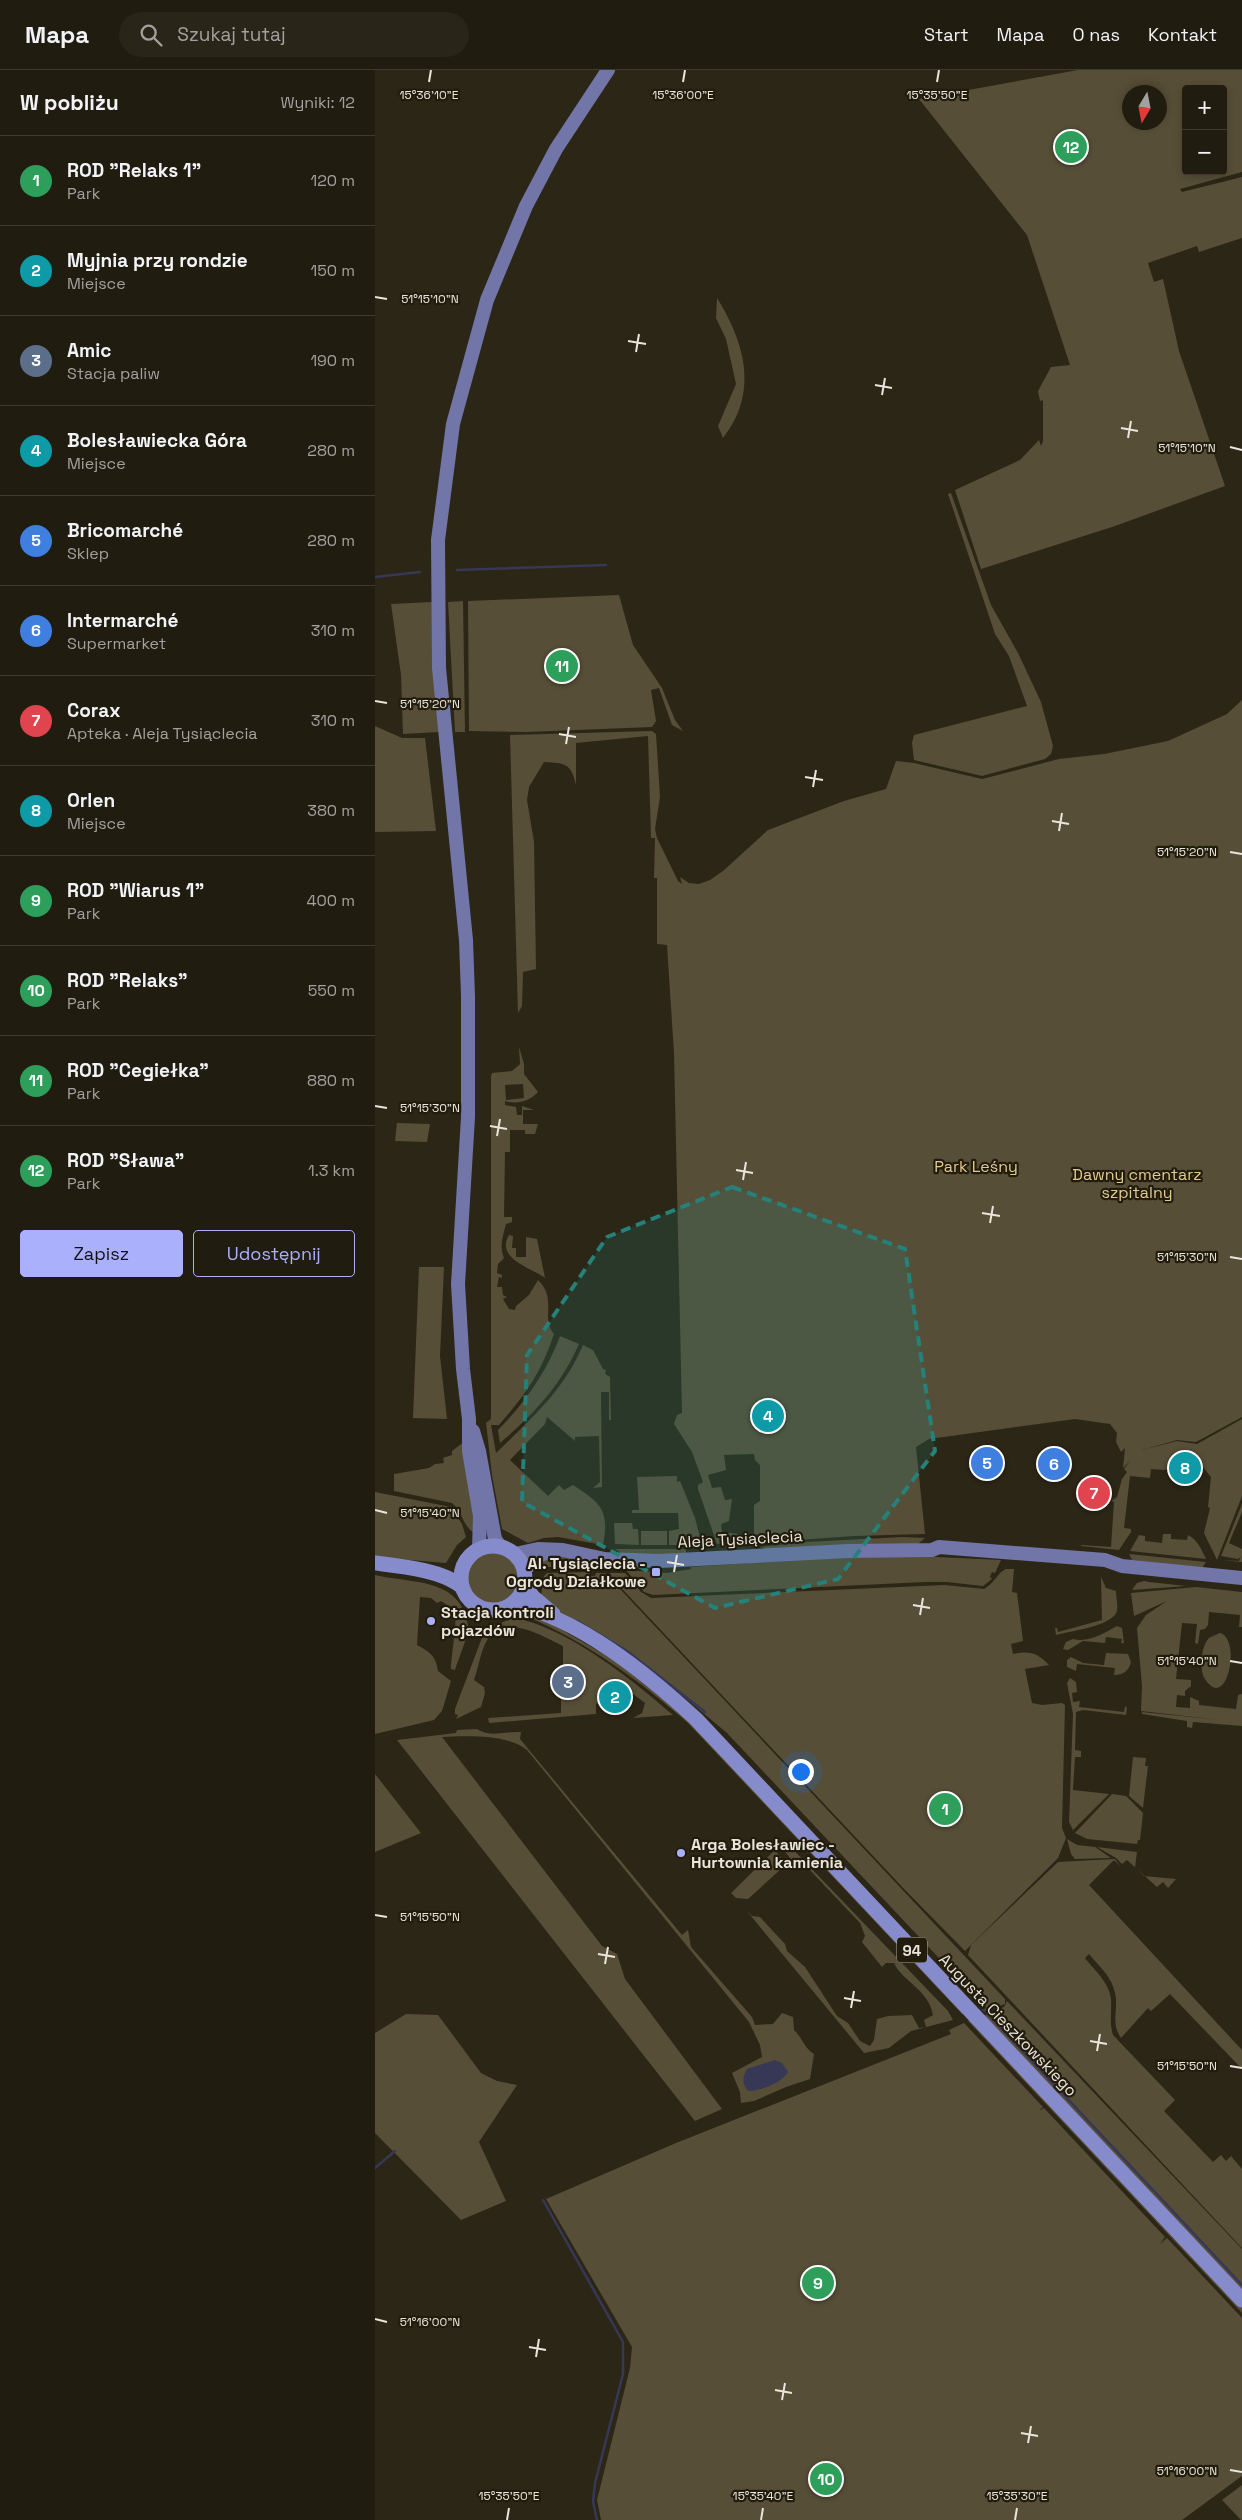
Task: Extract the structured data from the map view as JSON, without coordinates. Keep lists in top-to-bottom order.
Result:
{
  "streets": {
    "main road": ["Aleja Tysiąclecia", "94", "Augusta Cieszkowskiego"]
  },
  "crossings": [
    ["Aleja Tysiąclecia", "Augusta Cieszkowskiego"]
  ],
  "parks": ["Park Leśny", "Dawny cmentarz szpitalny"],
  "places": {
    "transit": ["Al. Tysiąclecia - Ogrody Działkowe"],
    "other": ["Stacja kontroli pojazdów", "Arga Bolesławiec - Hurtownia kamienia"]
  },
  "north": "bottom",
  "page": {
    "header": "Mapa",
    "search": "Szukaj tutaj",
    "nav": [
      "Start",
      "Mapa",
      "O nas",
      "Kontakt"
    ],
    "heading": ["W pobliżu", "Wyniki: 12"],
    "map_buttons": ["+", "−"],
    "pins": [
      "12",
      "11",
      "4",
      "5",
      "6",
      "8",
      "7",
      "3",
      "2",
      "1",
      "9",
      "10"
    ],
    "list": [
      {
        "mark": "1",
        "name": "ROD \"Relaks 1\"",
        "note": "Park",
        "value": "120 m"
      },
      {
        "mark": "2",
        "name": "Myjnia przy rondzie",
        "note": "Miejsce",
        "value": "150 m"
      },
      {
        "mark": "3",
        "name": "Amic",
        "note": "Stacja paliw",
        "value": "190 m"
      },
      {
        "mark": "4",
        "name": "Bolesławiecka Góra",
        "note": "Miejsce",
        "value": "280 m"
      },
      {
        "mark": "5",
        "name": "Bricomarché",
        "note": "Sklep",
        "value": "280 m"
      },
      {
        "mark": "6",
        "name": "Intermarché",
        "note": "Supermarket",
        "value": "310 m"
      },
      {
        "mark": "7",
        "name": "Corax",
        "note": "Apteka · Aleja Tysiąclecia",
        "value": "310 m"
      },
      {
        "mark": "8",
        "name": "Orlen",
        "note": "Miejsce",
        "value": "380 m"
      },
      {
        "mark": "9",
        "name": "ROD \"Wiarus 1\"",
        "note": "Park",
        "value": "400 m"
      },
      {
        "mark": "10",
        "name": "ROD \"Relaks\"",
        "note": "Park",
        "value": "550 m"
      },
      {
        "mark": "11",
        "name": "ROD \"Cegiełka\"",
        "note": "Park",
        "value": "880 m"
      },
      {
        "mark": "12",
        "name": "ROD \"Sława\"",
        "note": "Park",
        "value": "1.3 km"
      }
    ],
    "buttons": ["Zapisz", "Udostępnij"]
  },
  "coordinates": [
    "15°36'00\"E",
    "15°36'10\"E",
    "15°35'50\"E",
    "51°15'10\"N",
    "51°15'20\"N",
    "51°15'30\"N",
    "51°15'40\"N",
    "51°15'50\"N",
    "51°16'00\"N",
    "15°35'40\"E",
    "15°35'30\"E"
  ]
}
